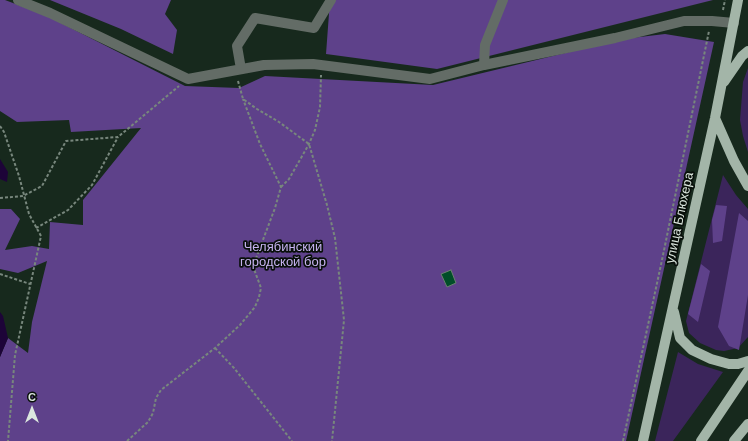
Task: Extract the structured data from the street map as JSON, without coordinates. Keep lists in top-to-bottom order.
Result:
{
  "streets": {
    "main road": ["улица Блюхера"]
  },
  "parks": ["Челябинский городской бор"],
  "north": "top"
}
